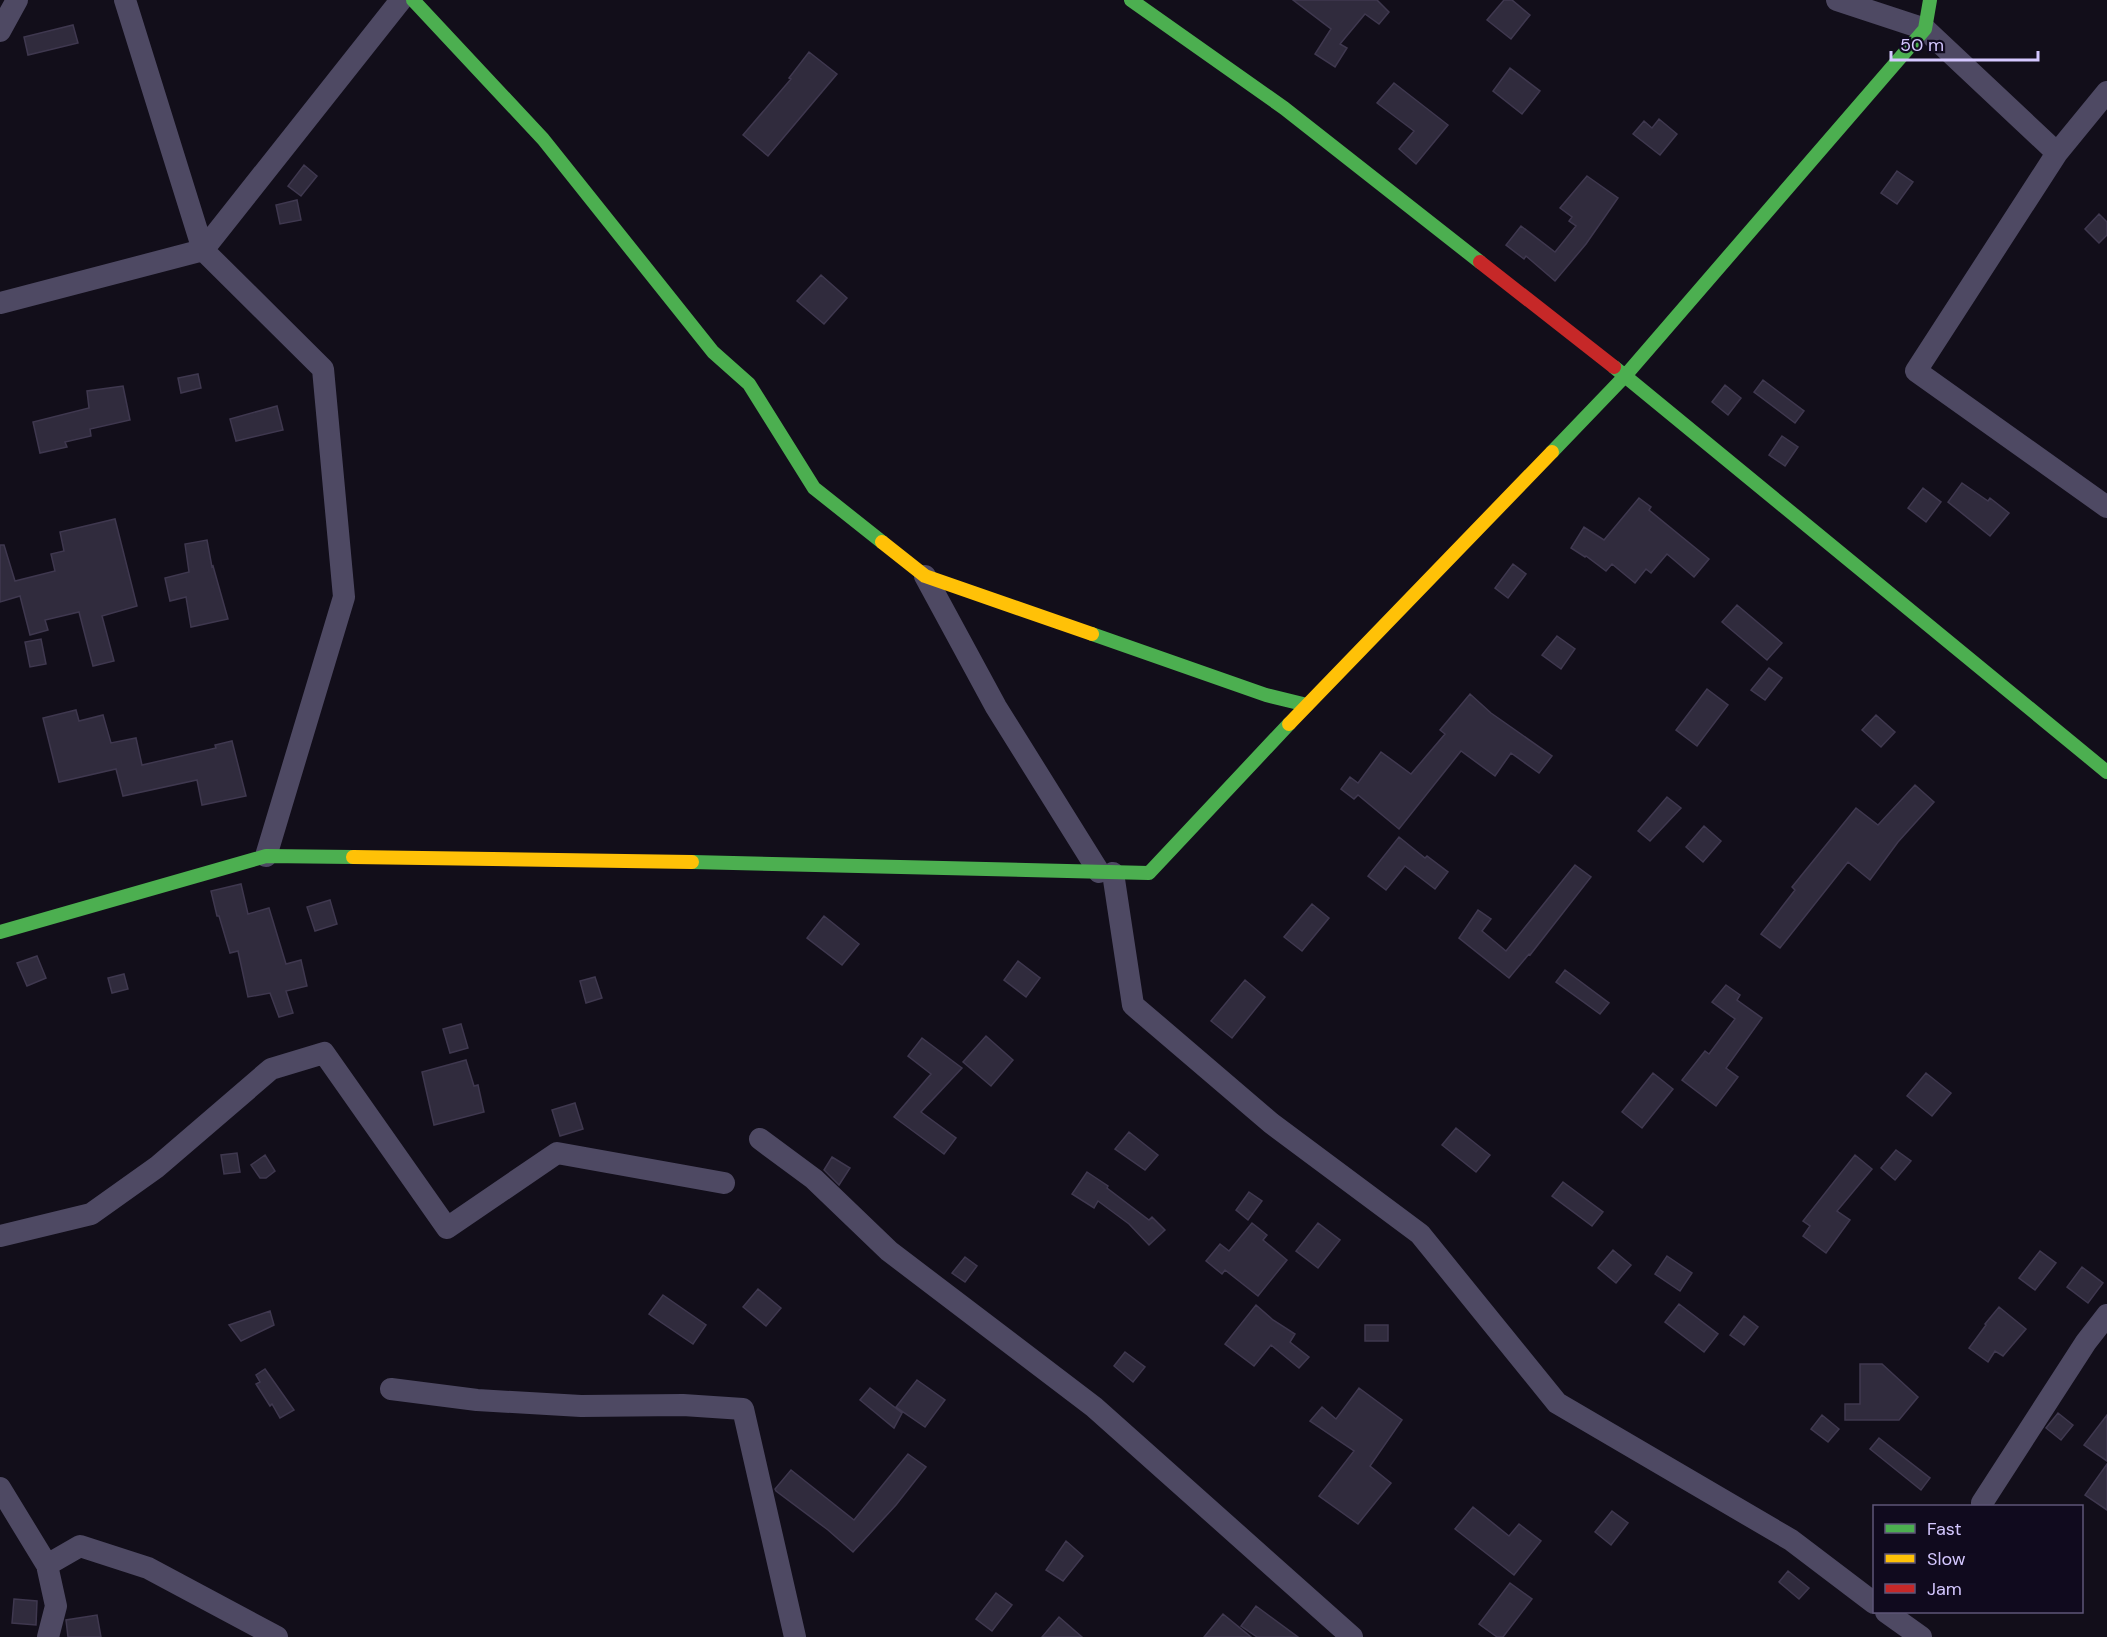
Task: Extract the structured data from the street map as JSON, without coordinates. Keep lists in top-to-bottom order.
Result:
{
  "legend": ["Fast", "Slow", "Jam"],
  "scale_bar": "50 m"
}
